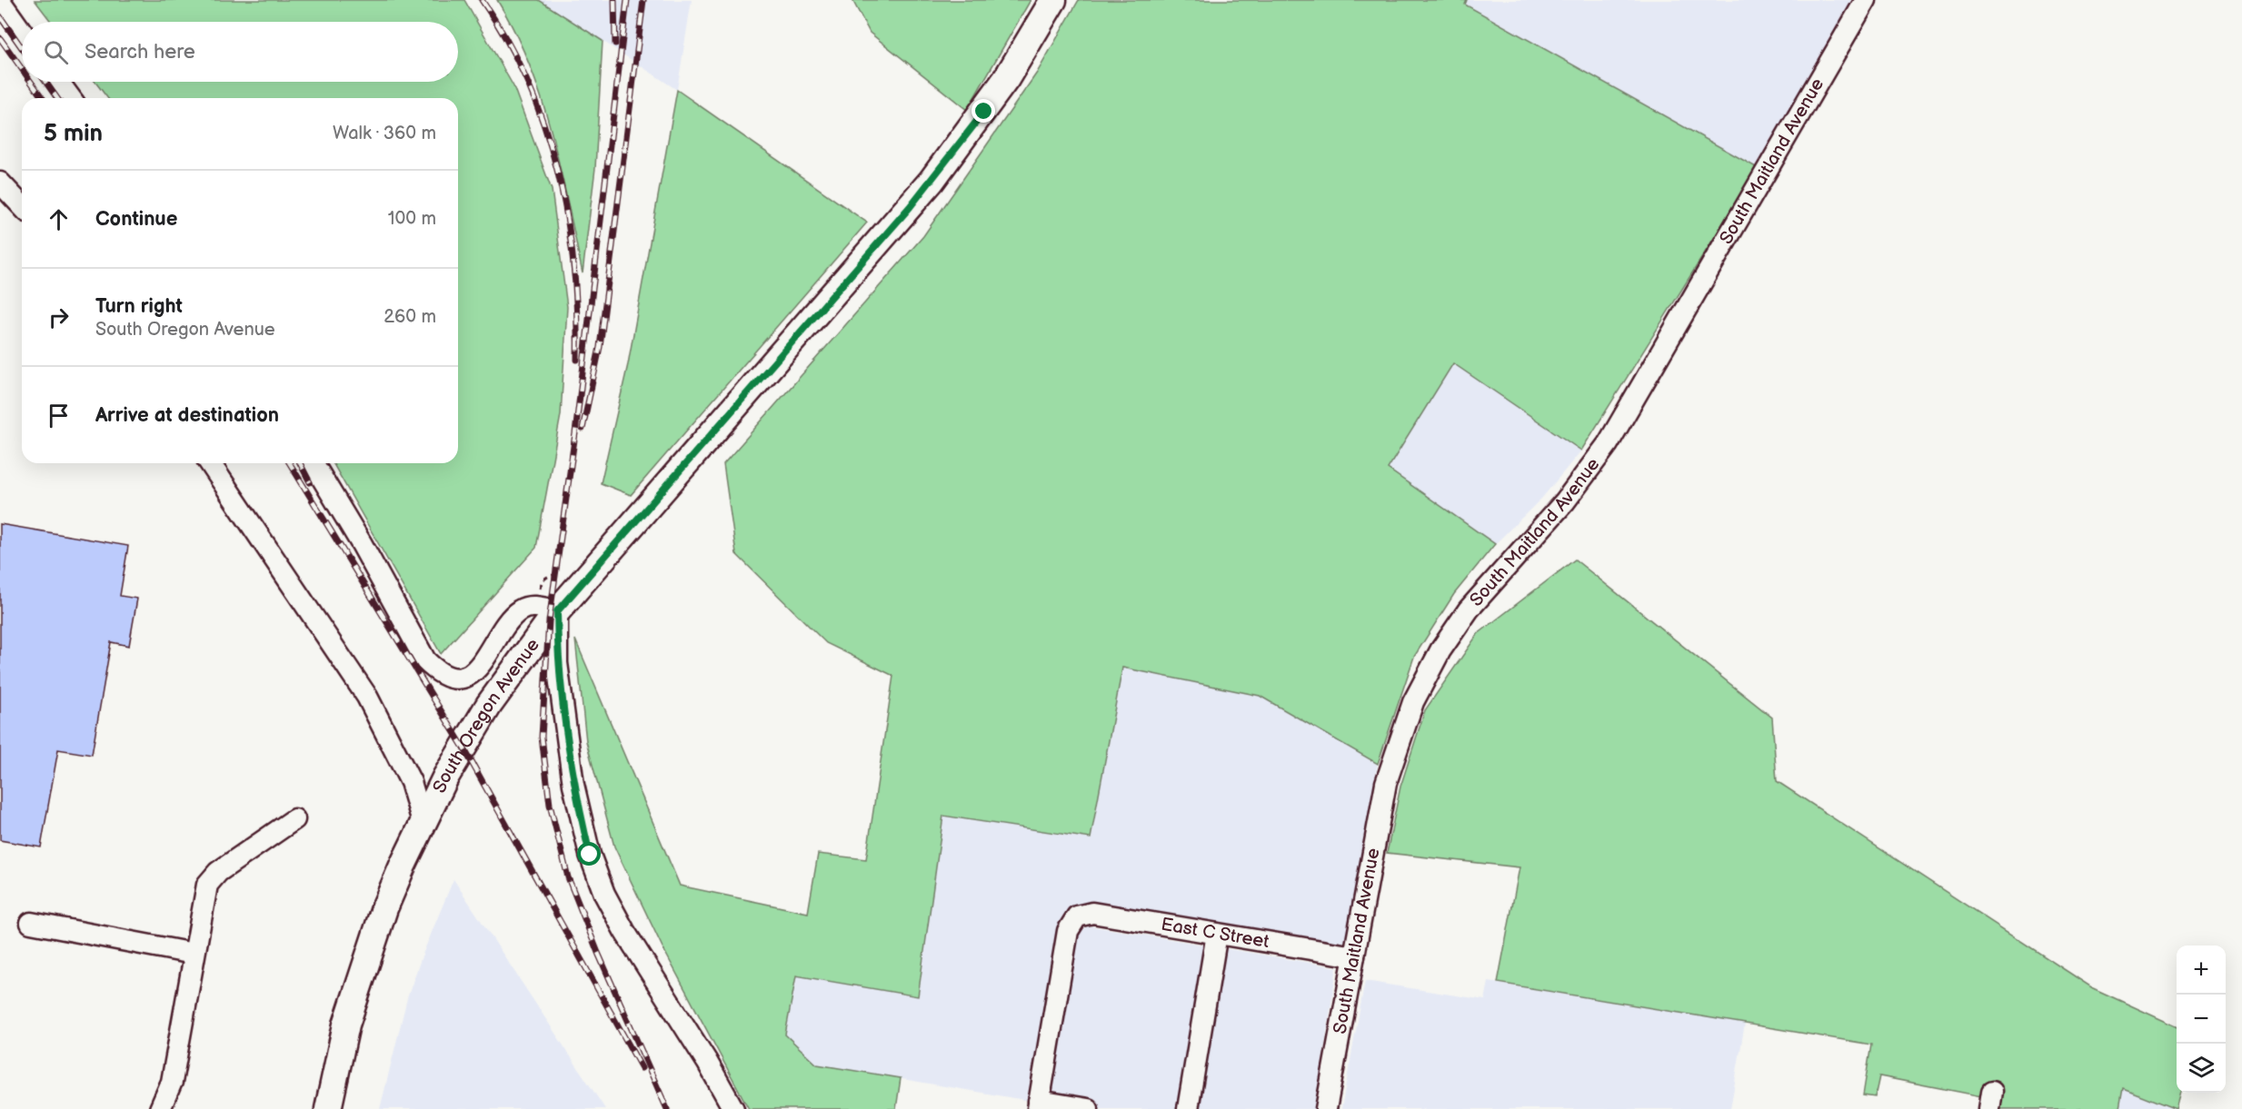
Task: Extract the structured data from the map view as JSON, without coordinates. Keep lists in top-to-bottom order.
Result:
{
  "streets": {
    "main road": ["South Oregon Avenue"],
    "street": ["South Maitland Avenue", "East C Street"]
  },
  "crossings": [
    ["South Maitland Avenue", "East C Street"]
  ],
  "page": {
    "search": "Search here",
    "heading": ["5 min", "Walk · 360 m"],
    "list": [
      ["Continue", "100 m"],
      ["Turn right", "South Oregon Avenue", "260 m"],
      "Arrive at destination"
    ],
    "map_buttons": ["+", "−"]
  }
}
